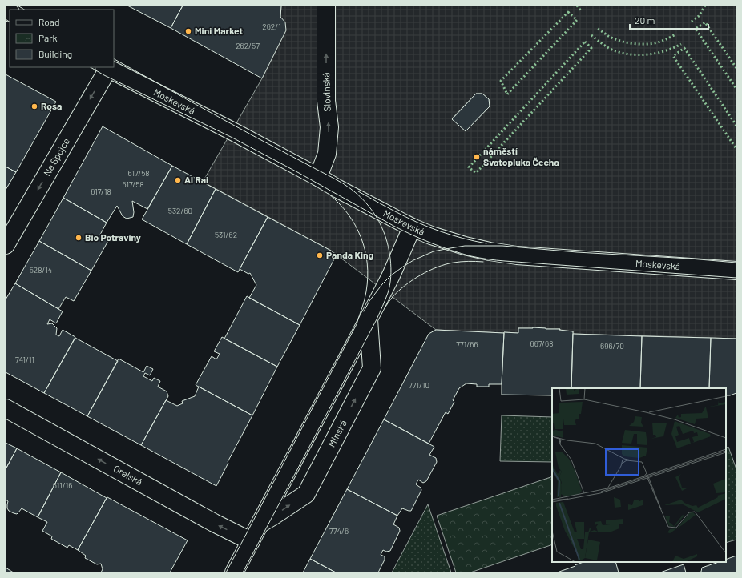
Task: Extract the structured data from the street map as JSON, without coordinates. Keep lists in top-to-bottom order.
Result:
{
  "streets": {
    "street": [
      "Slovinská",
      "Moskevská",
      "Na Spojce",
      "Minská",
      "Orelská"
    ]
  },
  "crossings": [
    ["Slovinská", "Moskevská"],
    ["Moskevská", "Na Spojce"]
  ],
  "one_way": ["Slovinská", "Na Spojce", "Orelská"],
  "places": [
    "Mini Market",
    "Rosa",
    "náměstí Svatopluka Čecha",
    "Al Rai",
    "Bio Potraviny",
    "Panda King"
  ],
  "house_numbers": [
    "262/1",
    "262/57",
    "617/58",
    "617/58",
    "617/18",
    "532/60",
    "531/62",
    "528/14",
    "667/68",
    "771/66",
    "696/70",
    "741/11",
    "771/10",
    "611/16",
    "774/6"
  ],
  "legend": ["Road", "Park", "Building"],
  "scale_bar": "20 m"
}
